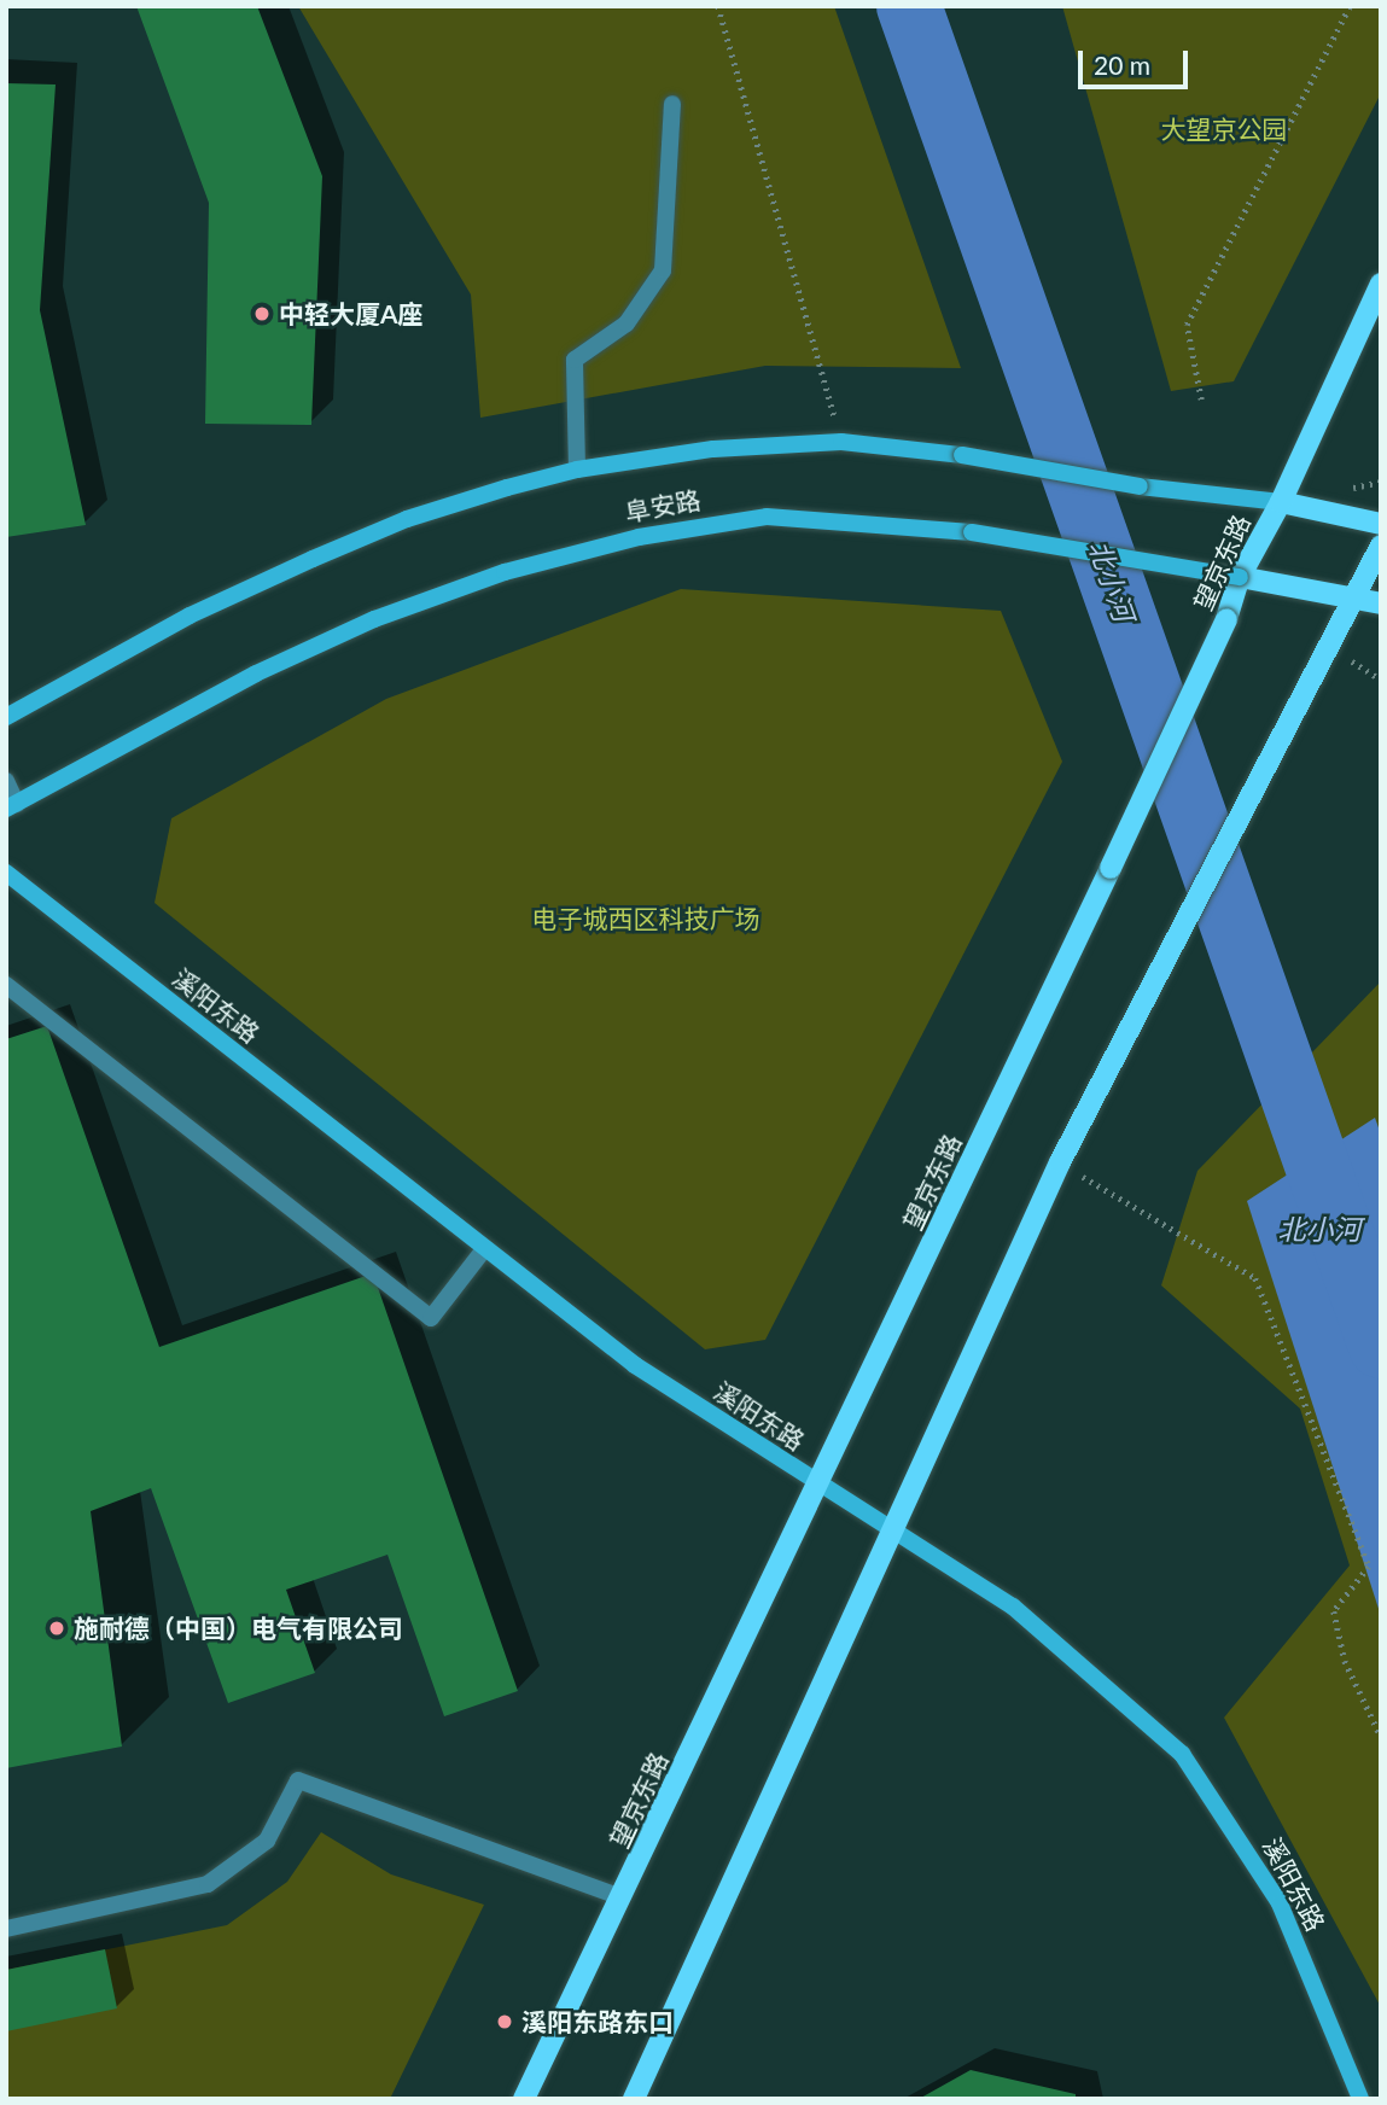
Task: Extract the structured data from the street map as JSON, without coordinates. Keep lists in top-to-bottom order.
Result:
{
  "streets": {
    "main road": ["阜安路", "望京东路", "溪阳东路"]
  },
  "crossings": [
    ["阜安路", "望京东路"],
    ["望京东路", "溪阳东路"]
  ],
  "water": ["北小河"],
  "parks": ["大望京公园", "电子城西区科技广场"],
  "places": ["中轻大厦A座", "施耐德（中国）电气有限公司", "溪阳东路东口"],
  "scale_bar": "20 m"
}
